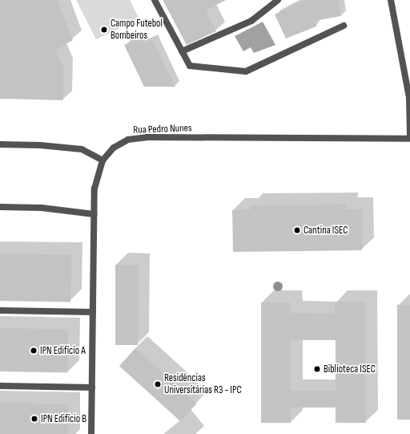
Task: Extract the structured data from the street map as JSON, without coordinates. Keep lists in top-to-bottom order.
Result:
{
  "streets": {
    "street": ["Rua Pedro Nunes"]
  },
  "places": [
    "Campo Futebol Bombeiros",
    "Cantina ISEC",
    "IPN Edifício A",
    "Biblioteca ISEC",
    "Residências Universitárias R3 - IPC",
    "IPN Edifício B"
  ]
}
